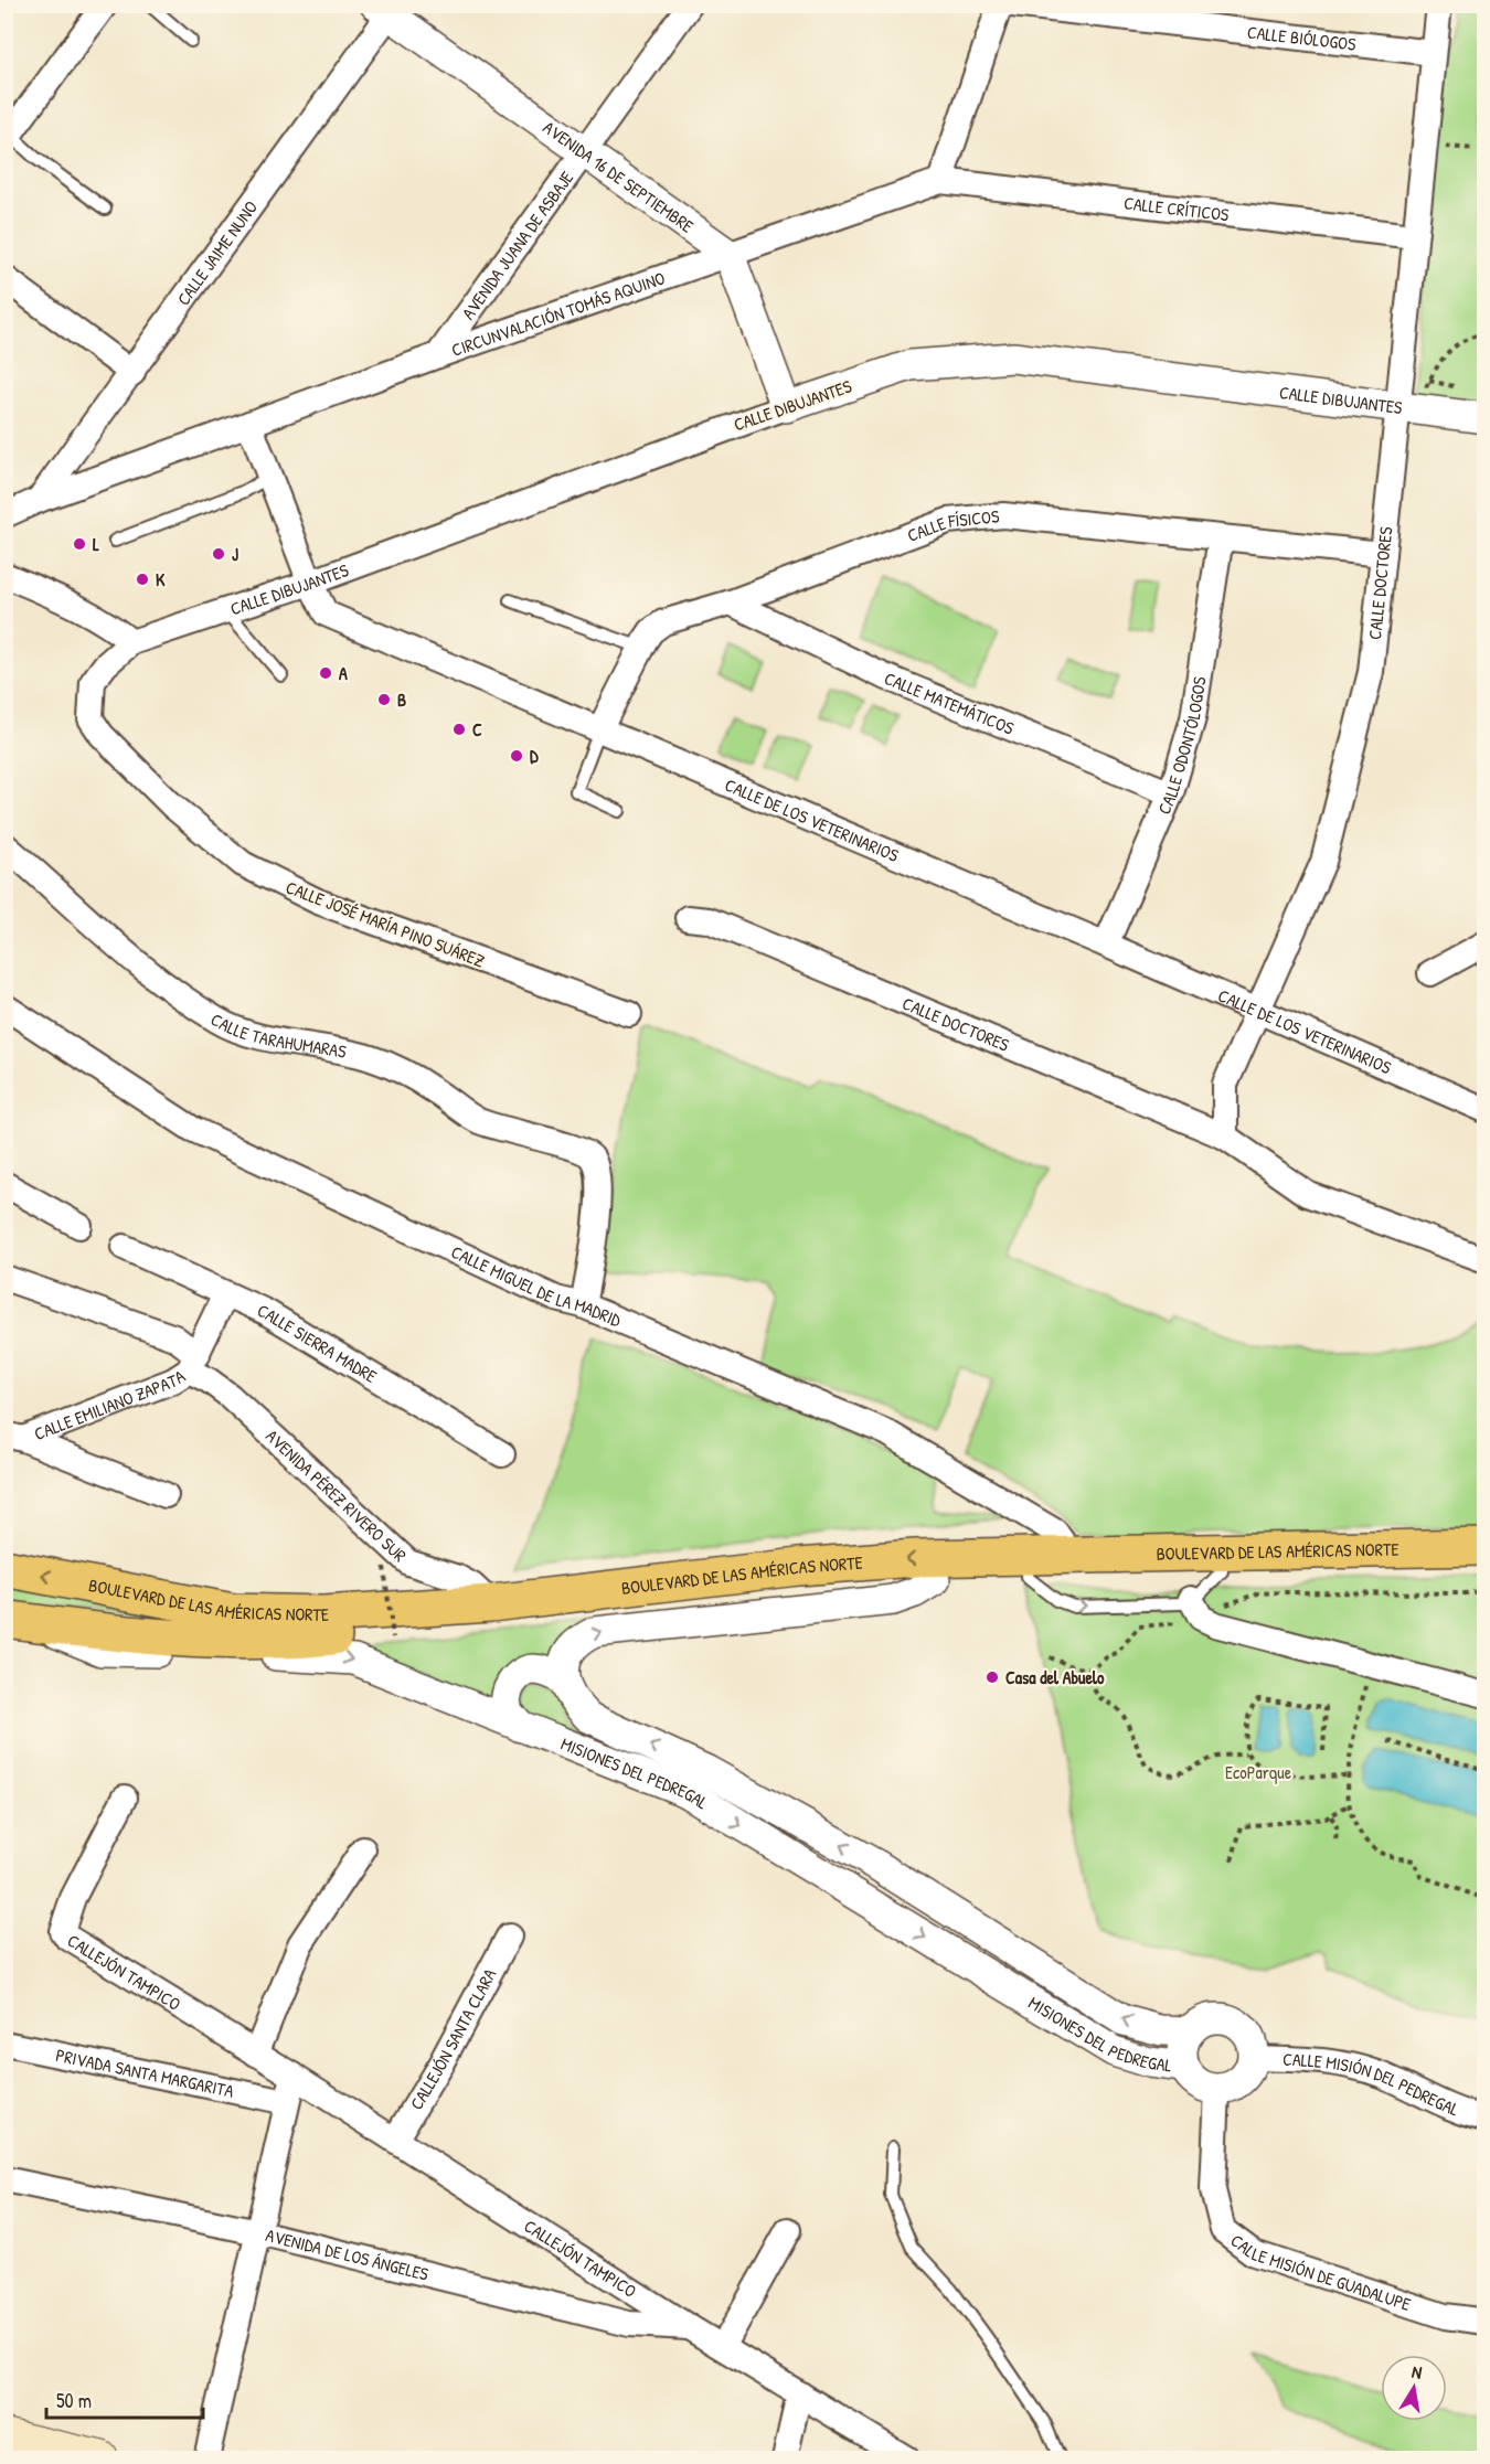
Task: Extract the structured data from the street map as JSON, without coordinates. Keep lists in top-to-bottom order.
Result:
{
  "streets": {
    "main road": ["BOULEVARD DE LAS AMÉRICAS NORTE"],
    "street": [
      "CALLE BIÓLOGOS",
      "AVENIDA 16 DE SEPTIEMBRE",
      "CALLE CRÍTICOS",
      "AVENIDA JUANA DE ASBAJE",
      "CALLE JAIME NUNO",
      "CIRCUNVALACIÓN TOMÁS AQUINO",
      "CALLE DIBUJANTES",
      "CALLE FÍSICOS",
      "CALLE DOCTORES",
      "CALLE MATEMÁTICOS",
      "CALLE ODONTÓLOGOS",
      "CALLE DE LOS VETERINARIOS",
      "CALLE JOSÉ MARÍA PINO SUÁREZ",
      "CALLE TARAHUMARAS",
      "CALLE MIGUEL DE LA MADRID",
      "CALLE SIERRA MADRE",
      "CALLE EMILIANO ZAPATA",
      "AVENIDA PÉREZ RIVERO SUR",
      "MISIONES DEL PEDREGAL",
      "CALLEJÓN TAMPICO",
      "CALLEJÓN SANTA CLARA",
      "PRIVADA SANTA MARGARITA",
      "CALLE MISIÓN DEL PEDREGAL",
      "AVENIDA DE LOS ÁNGELES",
      "CALLE MISIÓN DE GUADALUPE"
    ]
  },
  "crossings": [
    ["CALLE BIÓLOGOS", "CALLE DOCTORES"],
    ["AVENIDA 16 DE SEPTIEMBRE", "AVENIDA JUANA DE ASBAJE"],
    ["AVENIDA 16 DE SEPTIEMBRE", "CALLE JAIME NUNO"],
    ["AVENIDA 16 DE SEPTIEMBRE", "CIRCUNVALACIÓN TOMÁS AQUINO"],
    ["CALLE CRÍTICOS", "CIRCUNVALACIÓN TOMÁS AQUINO"],
    ["CALLE CRÍTICOS", "CALLE DOCTORES"],
    ["AVENIDA JUANA DE ASBAJE", "CIRCUNVALACIÓN TOMÁS AQUINO"],
    ["CALLE JAIME NUNO", "CIRCUNVALACIÓN TOMÁS AQUINO"],
    ["CIRCUNVALACIÓN TOMÁS AQUINO", "CALLE DE LOS VETERINARIOS"],
    ["CALLE DIBUJANTES", "CALLE DOCTORES"],
    ["CALLE DIBUJANTES", "CALLE DE LOS VETERINARIOS"],
    ["CALLE DIBUJANTES", "CALLE JOSÉ MARÍA PINO SUÁREZ"],
    ["CALLE FÍSICOS", "CALLE DOCTORES"],
    ["CALLE FÍSICOS", "CALLE MATEMÁTICOS"],
    ["CALLE FÍSICOS", "CALLE ODONTÓLOGOS"],
    ["CALLE FÍSICOS", "CALLE DE LOS VETERINARIOS"],
    ["CALLE DOCTORES", "CALLE DE LOS VETERINARIOS"],
    ["CALLE MATEMÁTICOS", "CALLE ODONTÓLOGOS"],
    ["CALLE ODONTÓLOGOS", "CALLE DE LOS VETERINARIOS"],
    ["CALLE TARAHUMARAS", "CALLE MIGUEL DE LA MADRID"],
    ["CALLE MIGUEL DE LA MADRID", "BOULEVARD DE LAS AMÉRICAS NORTE"],
    ["CALLE SIERRA MADRE", "CALLE EMILIANO ZAPATA"],
    ["CALLE EMILIANO ZAPATA", "AVENIDA PÉREZ RIVERO SUR"],
    ["AVENIDA PÉREZ RIVERO SUR", "BOULEVARD DE LAS AMÉRICAS NORTE"],
    ["BOULEVARD DE LAS AMÉRICAS NORTE", "MISIONES DEL PEDREGAL"],
    ["MISIONES DEL PEDREGAL", "CALLE MISIÓN DEL PEDREGAL"],
    ["MISIONES DEL PEDREGAL", "CALLE MISIÓN DE GUADALUPE"],
    ["CALLEJÓN TAMPICO", "CALLEJÓN SANTA CLARA"],
    ["CALLEJÓN TAMPICO", "AVENIDA DE LOS ÁNGELES"],
    ["CALLE MISIÓN DEL PEDREGAL", "CALLE MISIÓN DE GUADALUPE"]
  ],
  "parks": ["EcoParque"],
  "places": [
    "L",
    "J",
    "K",
    "A",
    "B",
    "C",
    "D",
    "Casa del Abuelo"
  ],
  "scale_bar": "50 m",
  "north": "top"
}
